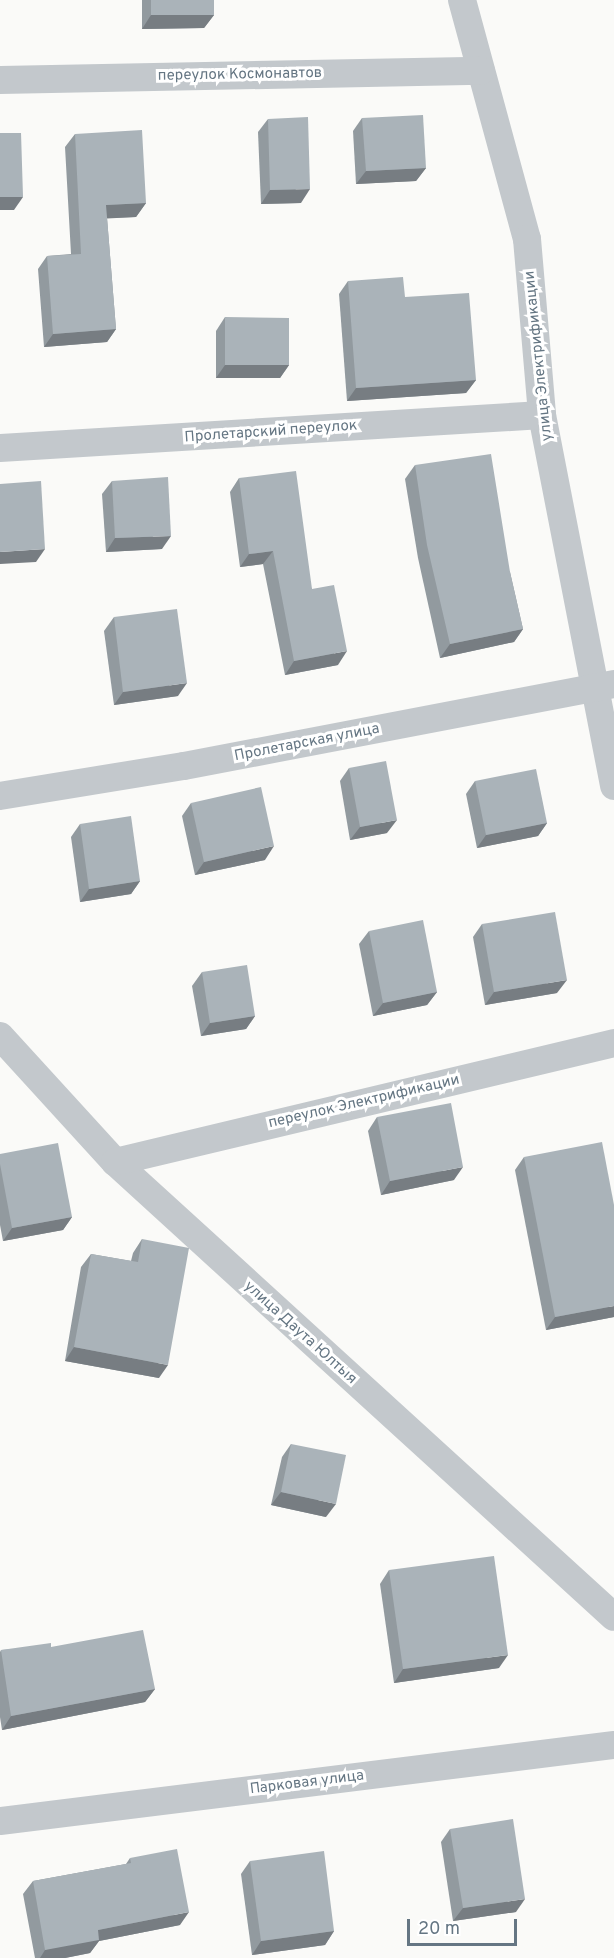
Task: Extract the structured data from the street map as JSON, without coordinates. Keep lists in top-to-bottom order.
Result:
{
  "streets": {
    "street": [
      "переулок Космонавтов",
      "улица Электрификации",
      "Пролетарский переулок",
      "Пролетарская улица",
      "переулок Электрификации",
      "улица Даута Юлтыя",
      "Парковая улица"
    ]
  },
  "crossings": [
    ["переулок Космонавтов", "улица Электрификации"],
    ["улица Электрификации", "Пролетарский переулок"],
    ["улица Электрификации", "Пролетарская улица"],
    ["переулок Электрификации", "улица Даута Юлтыя"]
  ],
  "scale_bar": "20 m"
}
